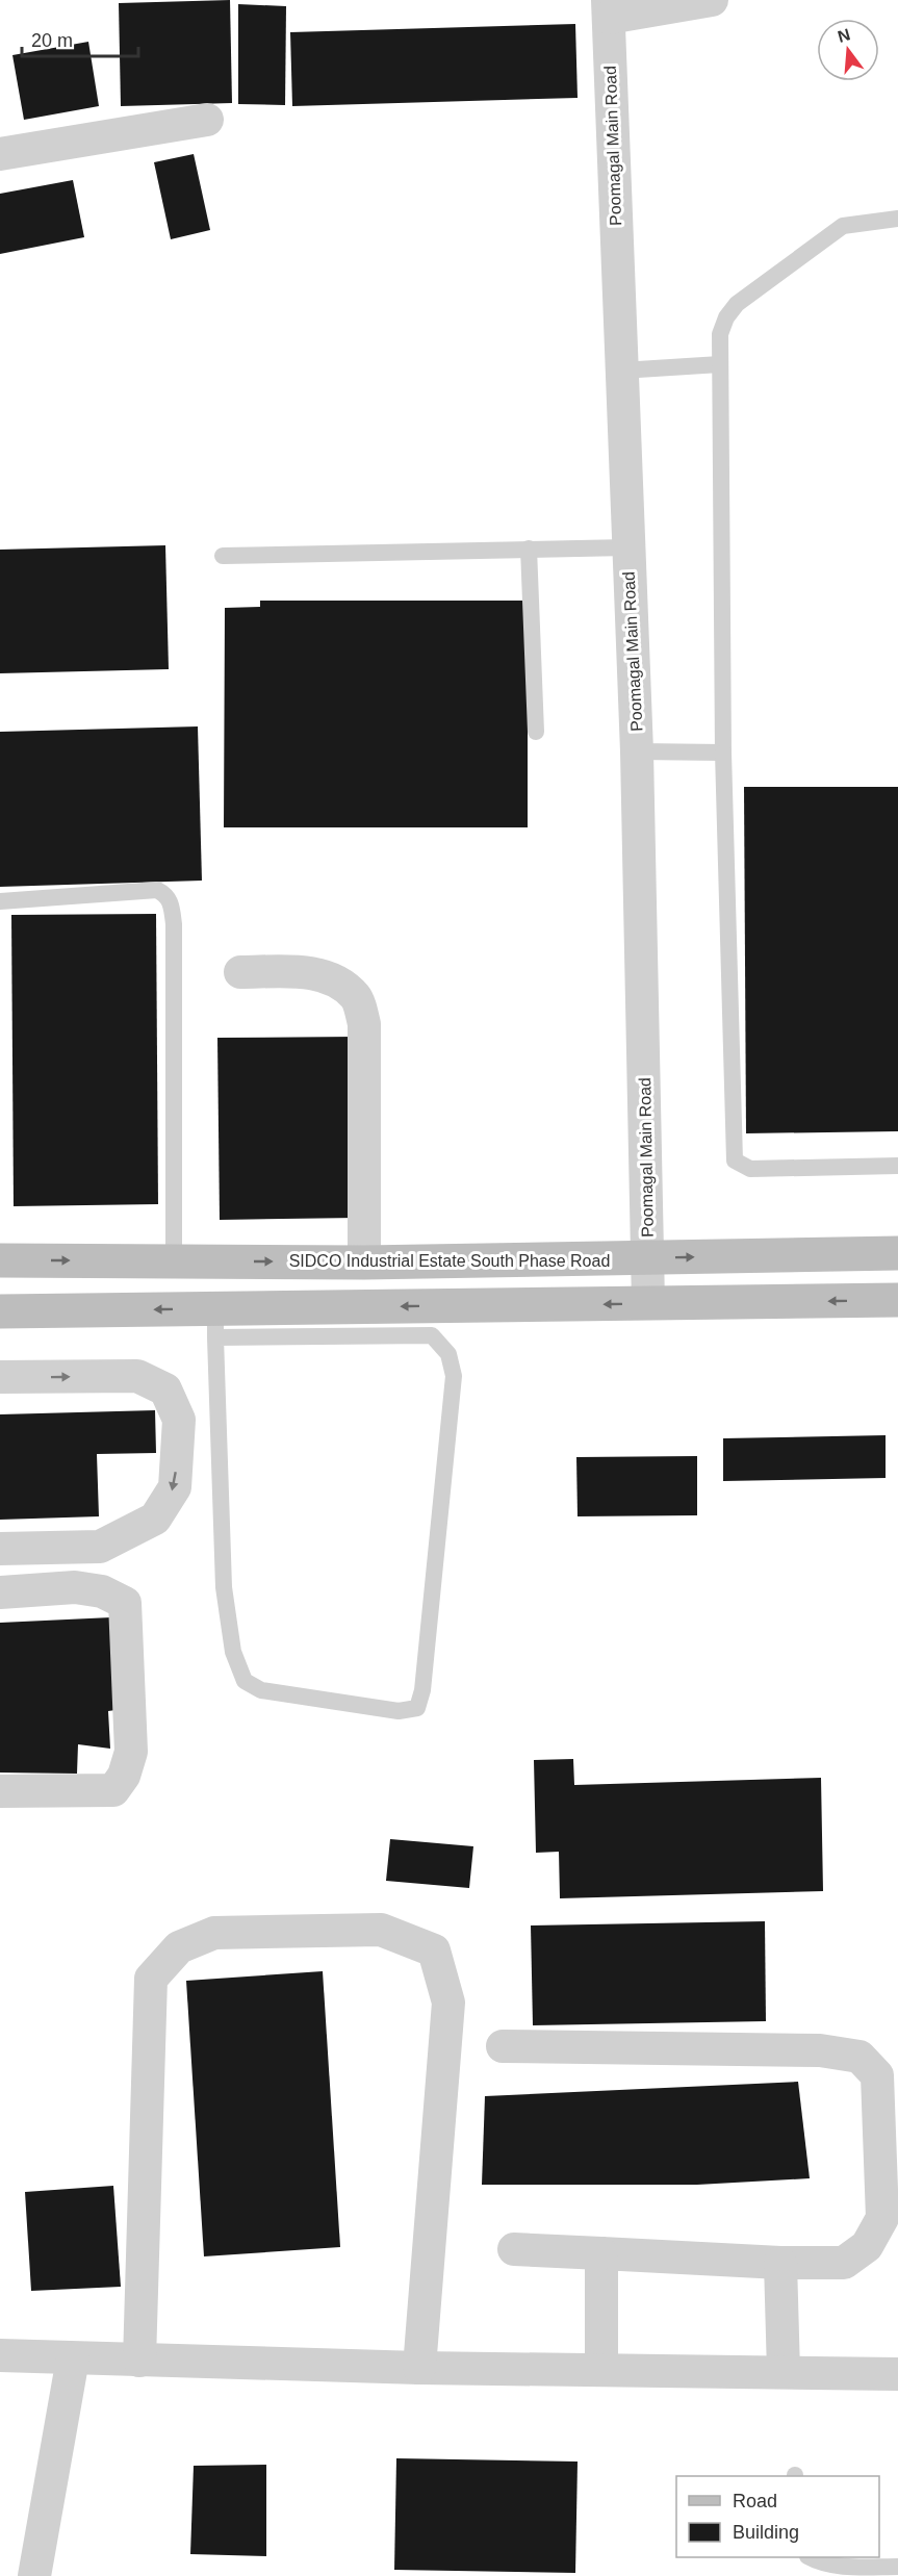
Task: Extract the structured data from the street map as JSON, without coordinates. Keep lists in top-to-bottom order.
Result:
{
  "streets": {
    "main road": ["SIDCO Industrial Estate South Phase Road"],
    "street": ["Poomagal Main Road"]
  },
  "crossings": [
    ["Poomagal Main Road", "SIDCO Industrial Estate South Phase Road"]
  ],
  "legend": ["Road", "Building"],
  "scale_bar": "20 m",
  "north": "top"
}
